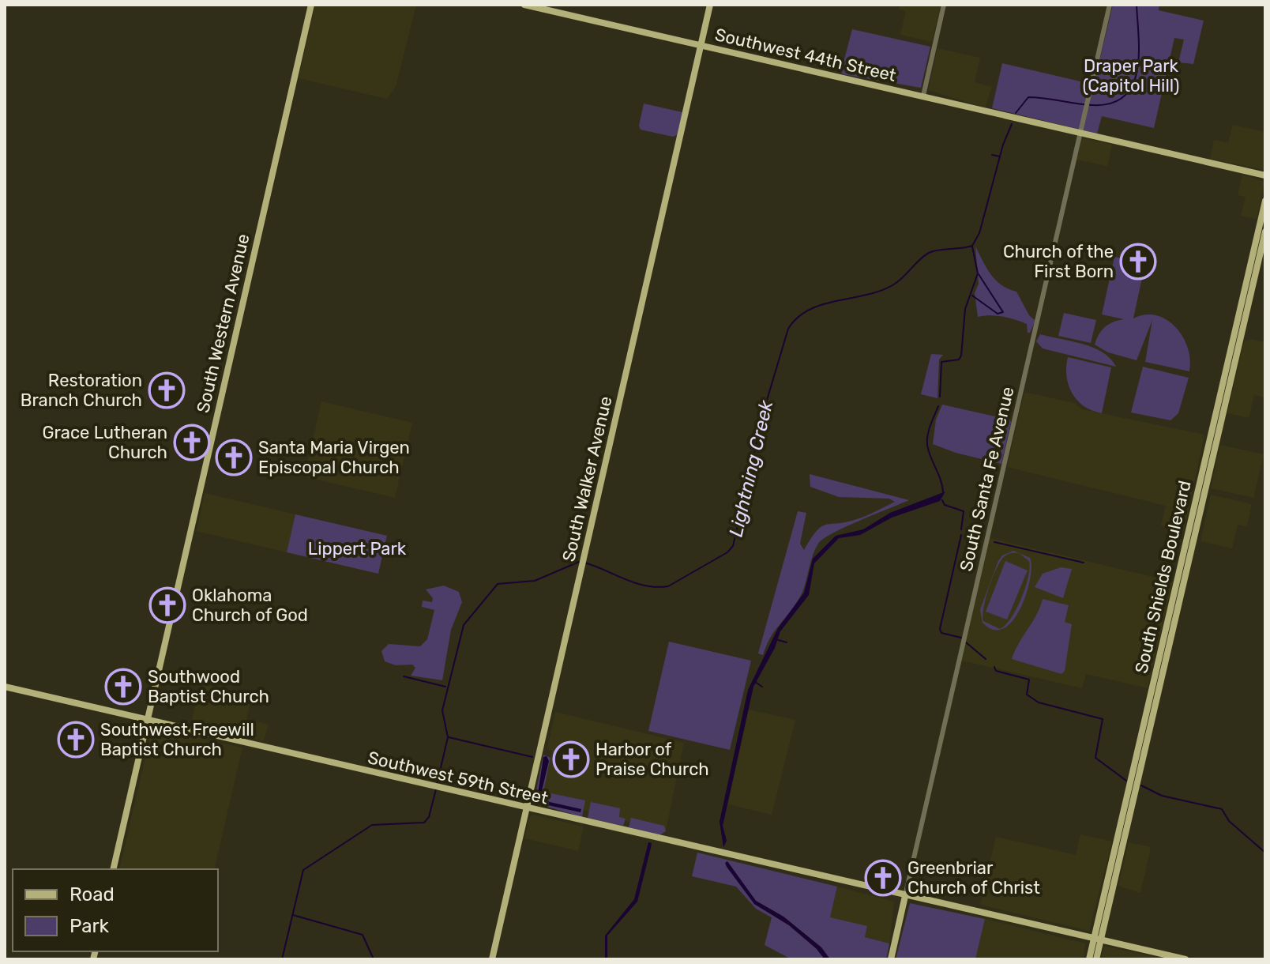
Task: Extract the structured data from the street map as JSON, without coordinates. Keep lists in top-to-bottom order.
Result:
{
  "streets": {
    "main road": [
      "Southwest 44th Street",
      "South Western Avenue",
      "South Walker Avenue",
      "South Santa Fe Avenue",
      "South Shields Boulevard",
      "Southwest 59th Street"
    ]
  },
  "crossings": [
    ["Southwest 44th Street", "South Walker Avenue"],
    ["Southwest 44th Street", "South Santa Fe Avenue"],
    ["South Western Avenue", "Southwest 59th Street"],
    ["South Walker Avenue", "Southwest 59th Street"],
    ["South Santa Fe Avenue", "Southwest 59th Street"],
    ["South Shields Boulevard", "Southwest 59th Street"]
  ],
  "water": ["Lightning Creek"],
  "parks": ["Draper Park (Capitol Hill)", "Lippert Park"],
  "places": {
    "church": [
      "Church of the First Born",
      "Restoration Branch Church",
      "Grace Lutheran Church",
      "Santa Maria Virgen Episcopal Church",
      "Oklahoma Church of God",
      "Southwood Baptist Church",
      "Southwest Freewill Baptist Church",
      "Harbor of Praise Church",
      "Greenbriar Church of Christ"
    ]
  },
  "legend": ["Road", "Park"]
}
